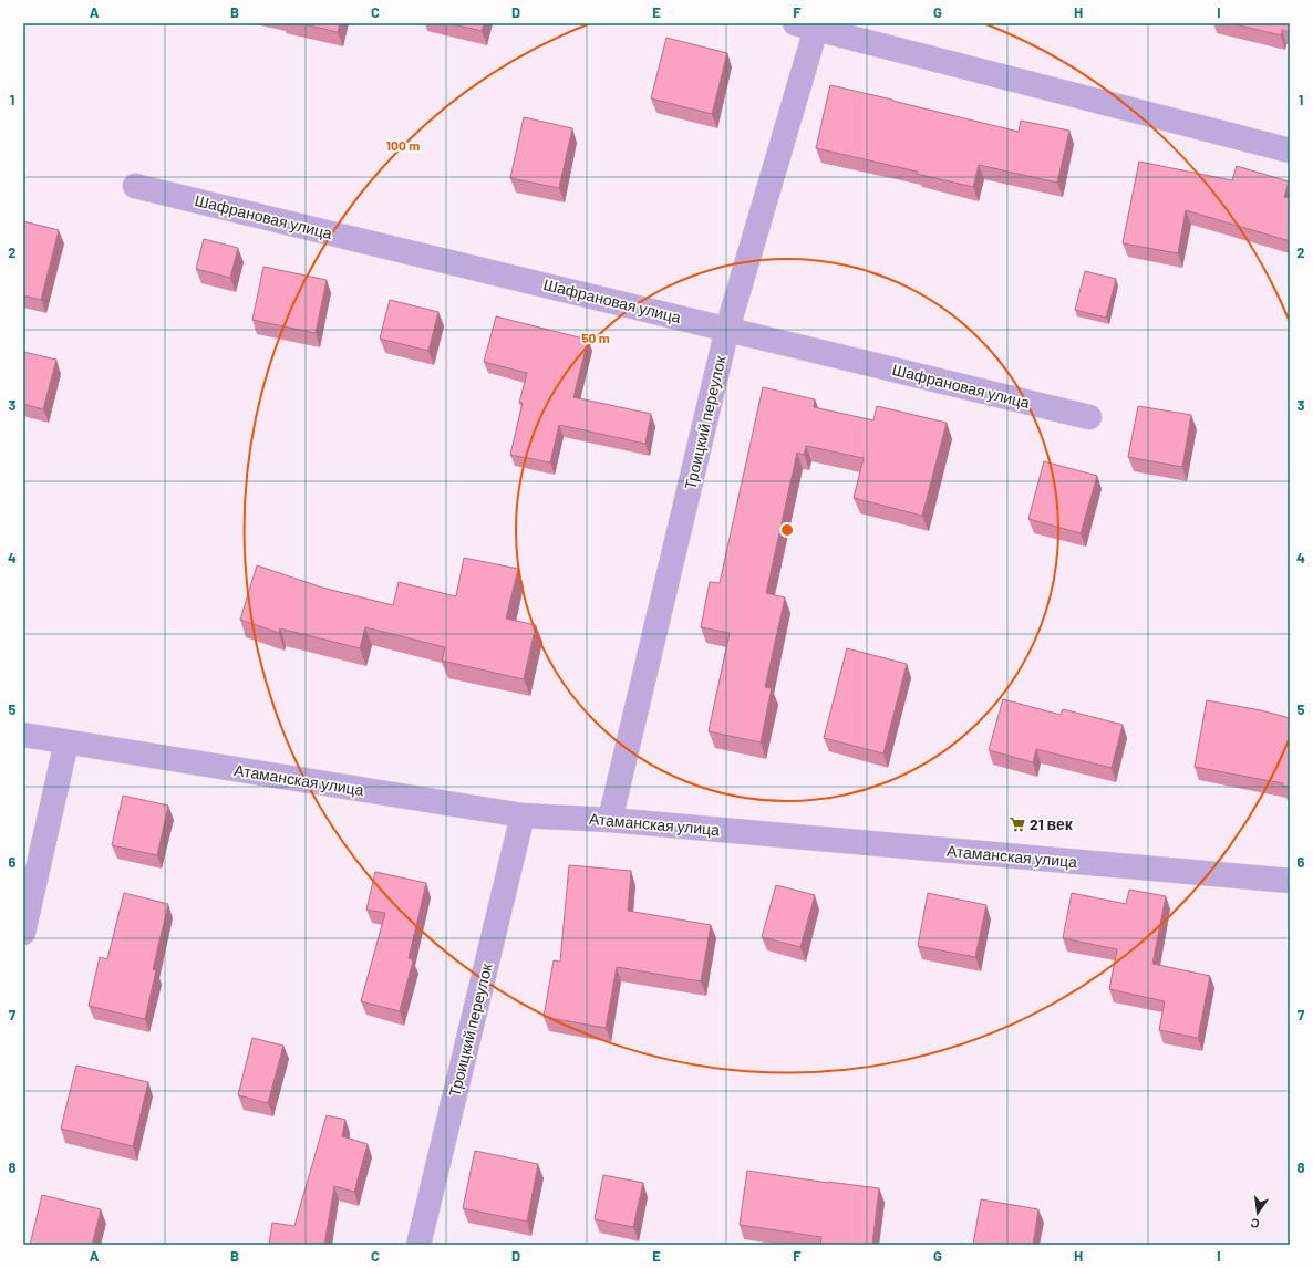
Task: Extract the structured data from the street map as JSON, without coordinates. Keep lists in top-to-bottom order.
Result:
{
  "streets": {
    "street": ["Шафрановая улица", "Троицкий переулок", "Атаманская улица"]
  },
  "crossings": [
    ["Шафрановая улица", "Троицкий переулок"],
    ["Троицкий переулок", "Атаманская улица"]
  ],
  "places": {
    "supermarket": ["21 век"]
  },
  "north": "bottom",
  "grid": {
    "columns": [
      "A",
      "B",
      "C",
      "D",
      "E",
      "F",
      "G",
      "H",
      "I"
    ],
    "rows": [
      "1",
      "2",
      "3",
      "4",
      "5",
      "6",
      "7",
      "8"
    ]
  },
  "rings": ["100 m", "50 m"]
}
